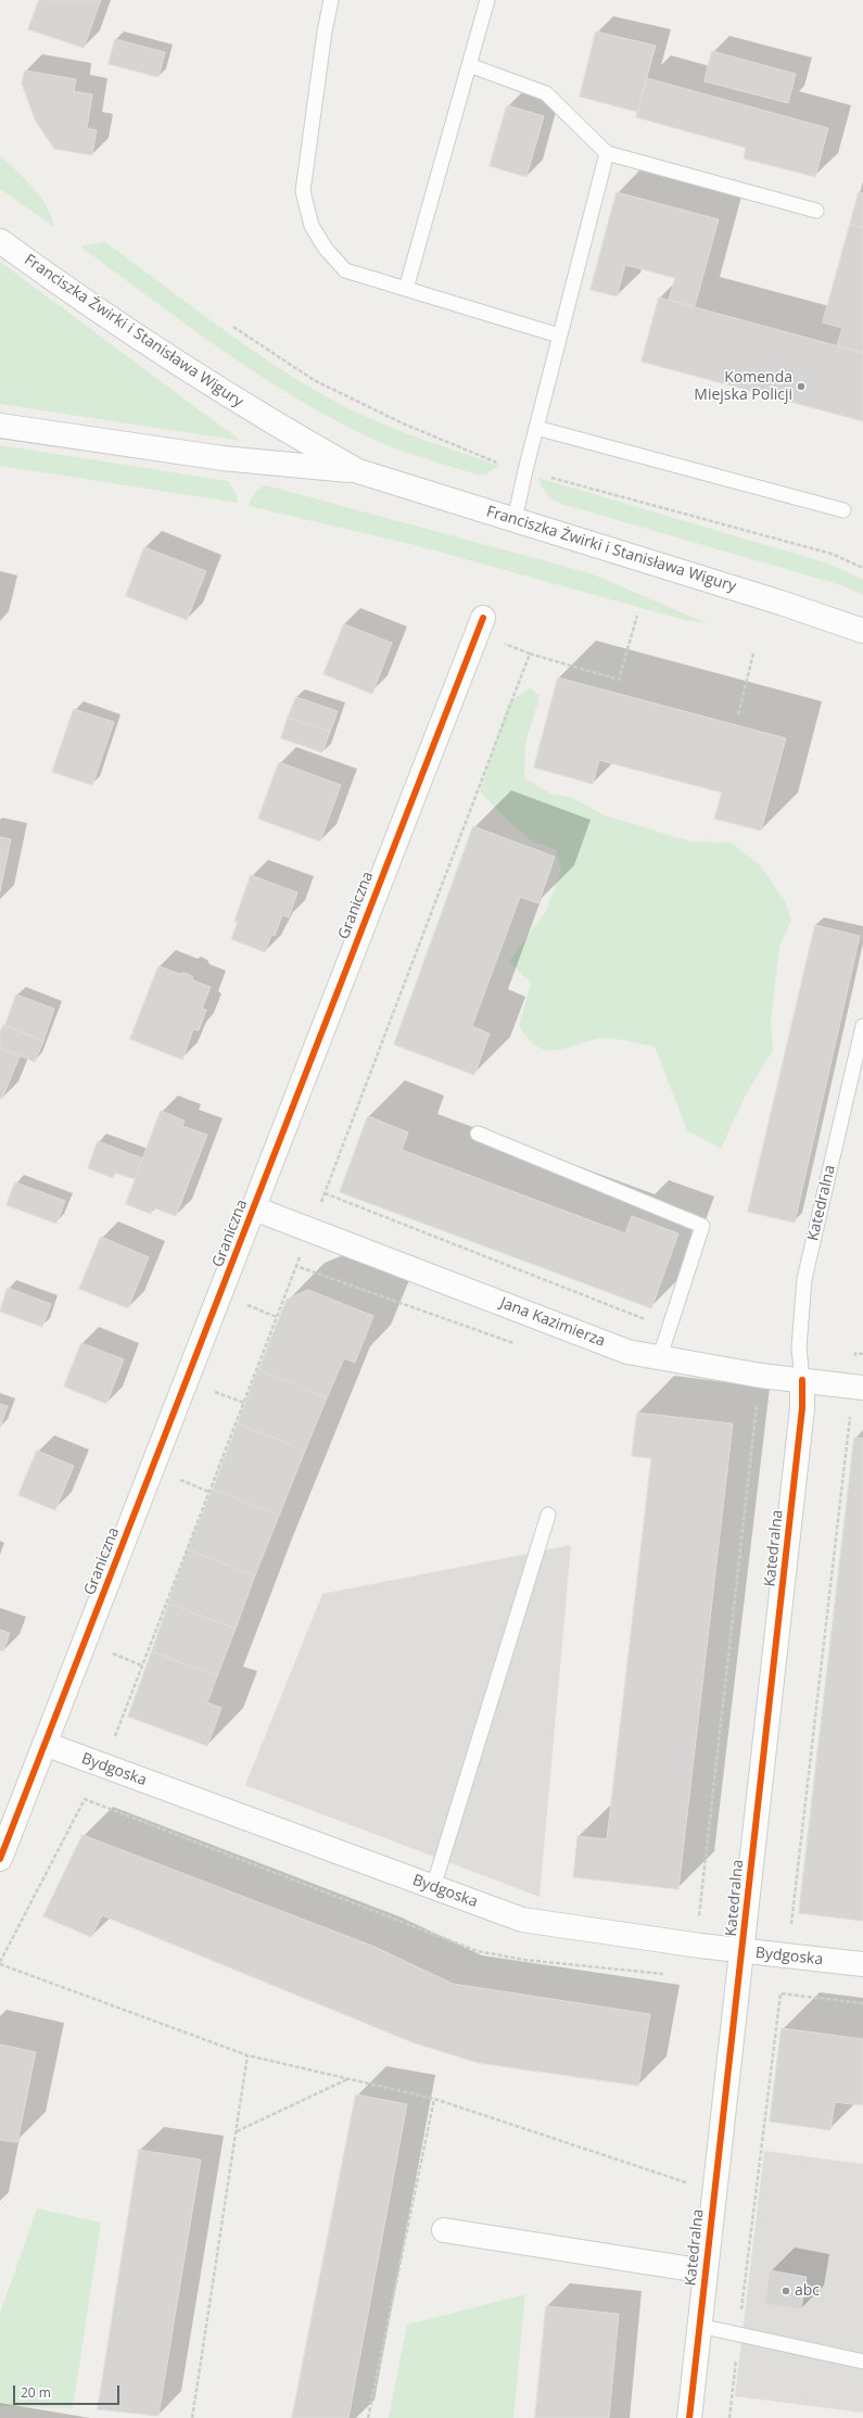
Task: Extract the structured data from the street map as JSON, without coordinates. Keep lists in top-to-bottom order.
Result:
{
  "streets": {
    "street": [
      "Franciszka Żwirki i Stanisława Wigury",
      "Graniczna",
      "Katedralna",
      "Jana Kazimierza",
      "Bydgoska"
    ]
  },
  "crossings": [
    ["Graniczna", "Jana Kazimierza"],
    ["Graniczna", "Bydgoska"],
    ["Katedralna", "Jana Kazimierza"],
    ["Katedralna", "Bydgoska"]
  ],
  "places": ["Komenda Miejska Policji", "abc"],
  "scale_bar": "20 m"
}
